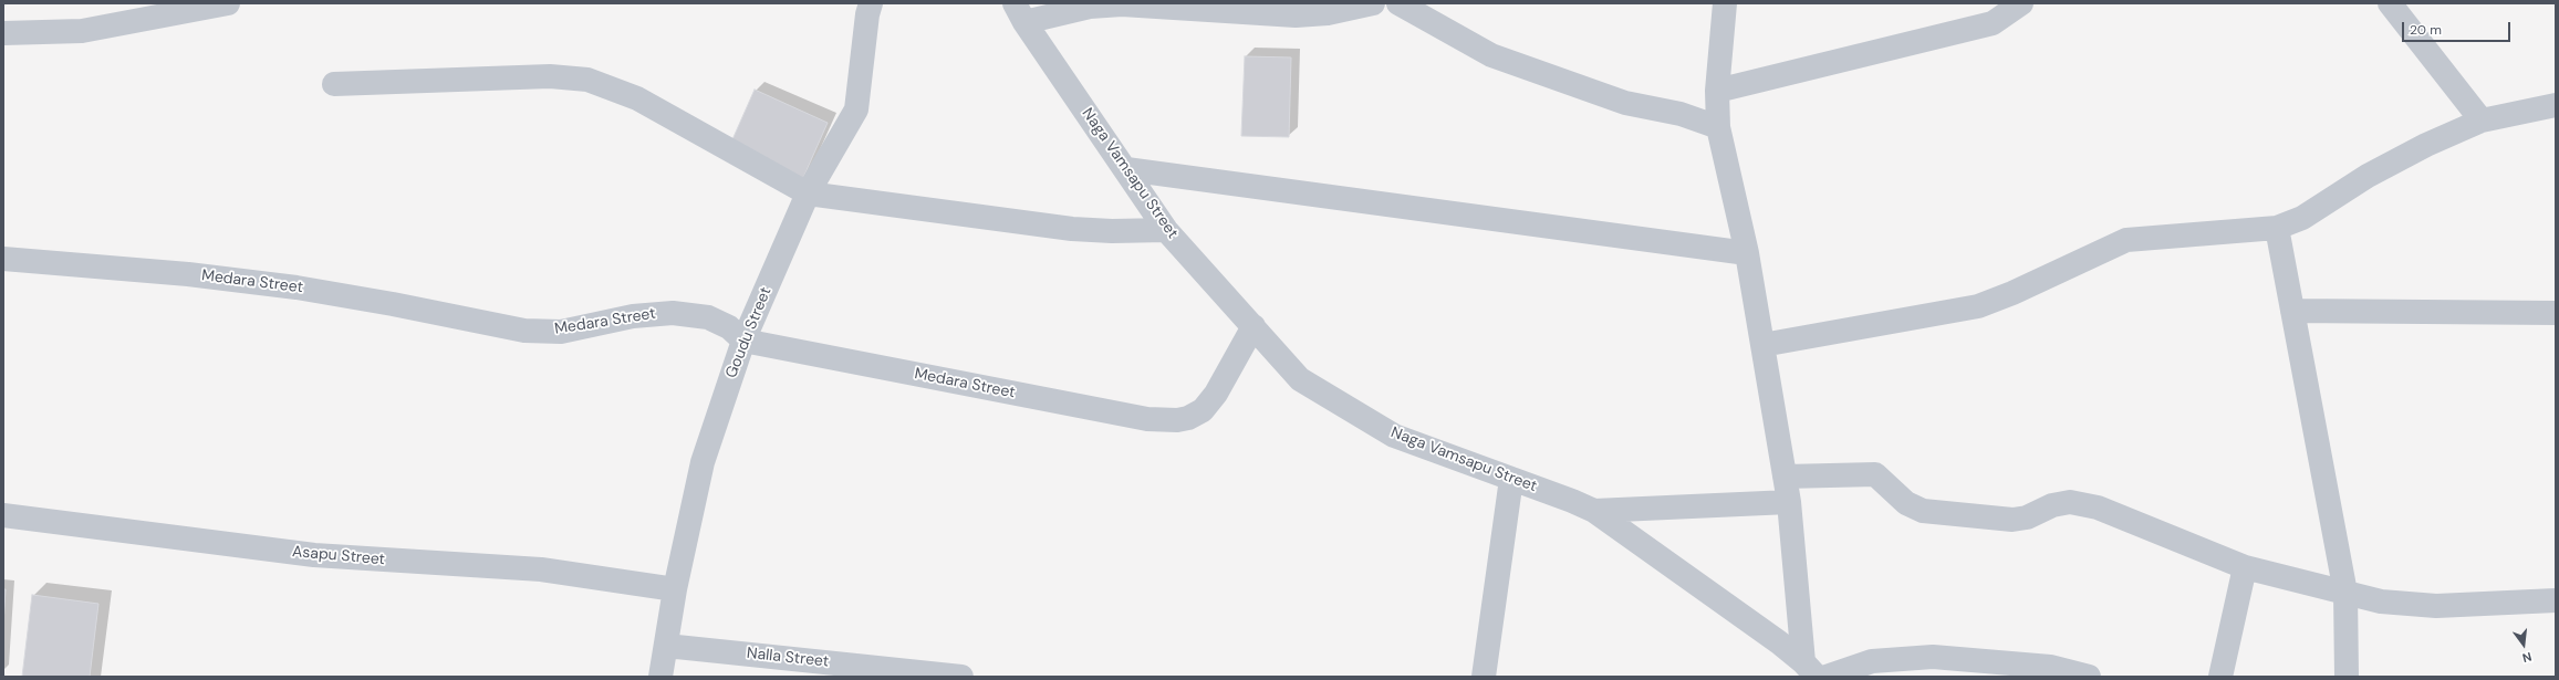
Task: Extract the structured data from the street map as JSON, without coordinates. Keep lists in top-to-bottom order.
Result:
{
  "streets": {
    "street": [
      "Naga Vamsapu Street",
      "Medara Street",
      "Goudu Street",
      "Asapu Street",
      "Nalla Street"
    ]
  },
  "crossings": [
    ["Naga Vamsapu Street", "Medara Street"],
    ["Medara Street", "Goudu Street"],
    ["Goudu Street", "Asapu Street"],
    ["Goudu Street", "Nalla Street"]
  ],
  "scale_bar": "20 m",
  "north": "bottom"
}
